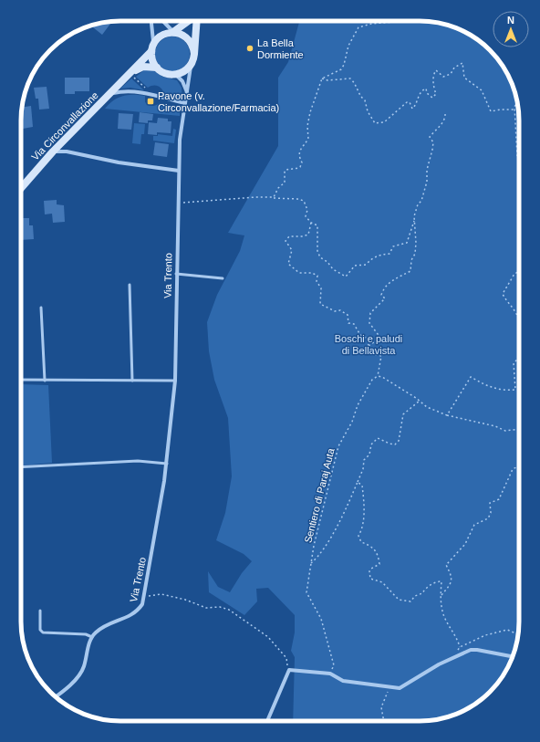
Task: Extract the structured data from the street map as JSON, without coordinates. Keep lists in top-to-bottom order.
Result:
{
  "streets": {
    "main road": ["Via Circonvallazione"],
    "street": ["Via Trento"],
    "path": ["Sentiero di Paraj Auta"]
  },
  "crossings": [
    ["Via Circonvallazione", "Via Trento"]
  ],
  "parks": ["Boschi e paludi di Bellavista"],
  "places": {
    "other": ["La Bella Dormiente"],
    "transit": ["Pavone (v. Circonvallazione/Farmacia)"]
  },
  "north": "top"
}
